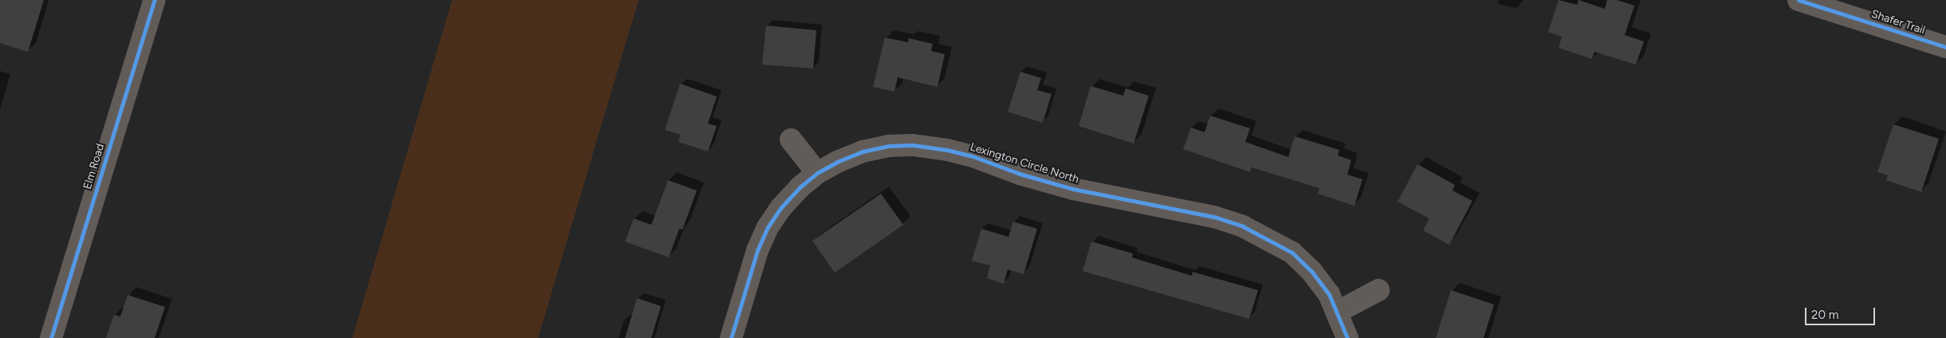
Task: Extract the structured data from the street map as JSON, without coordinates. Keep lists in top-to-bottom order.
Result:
{
  "streets": {
    "street": ["Shafer Trail", "Lexington Circle North", "Elm Road"]
  },
  "scale_bar": "20 m"
}
